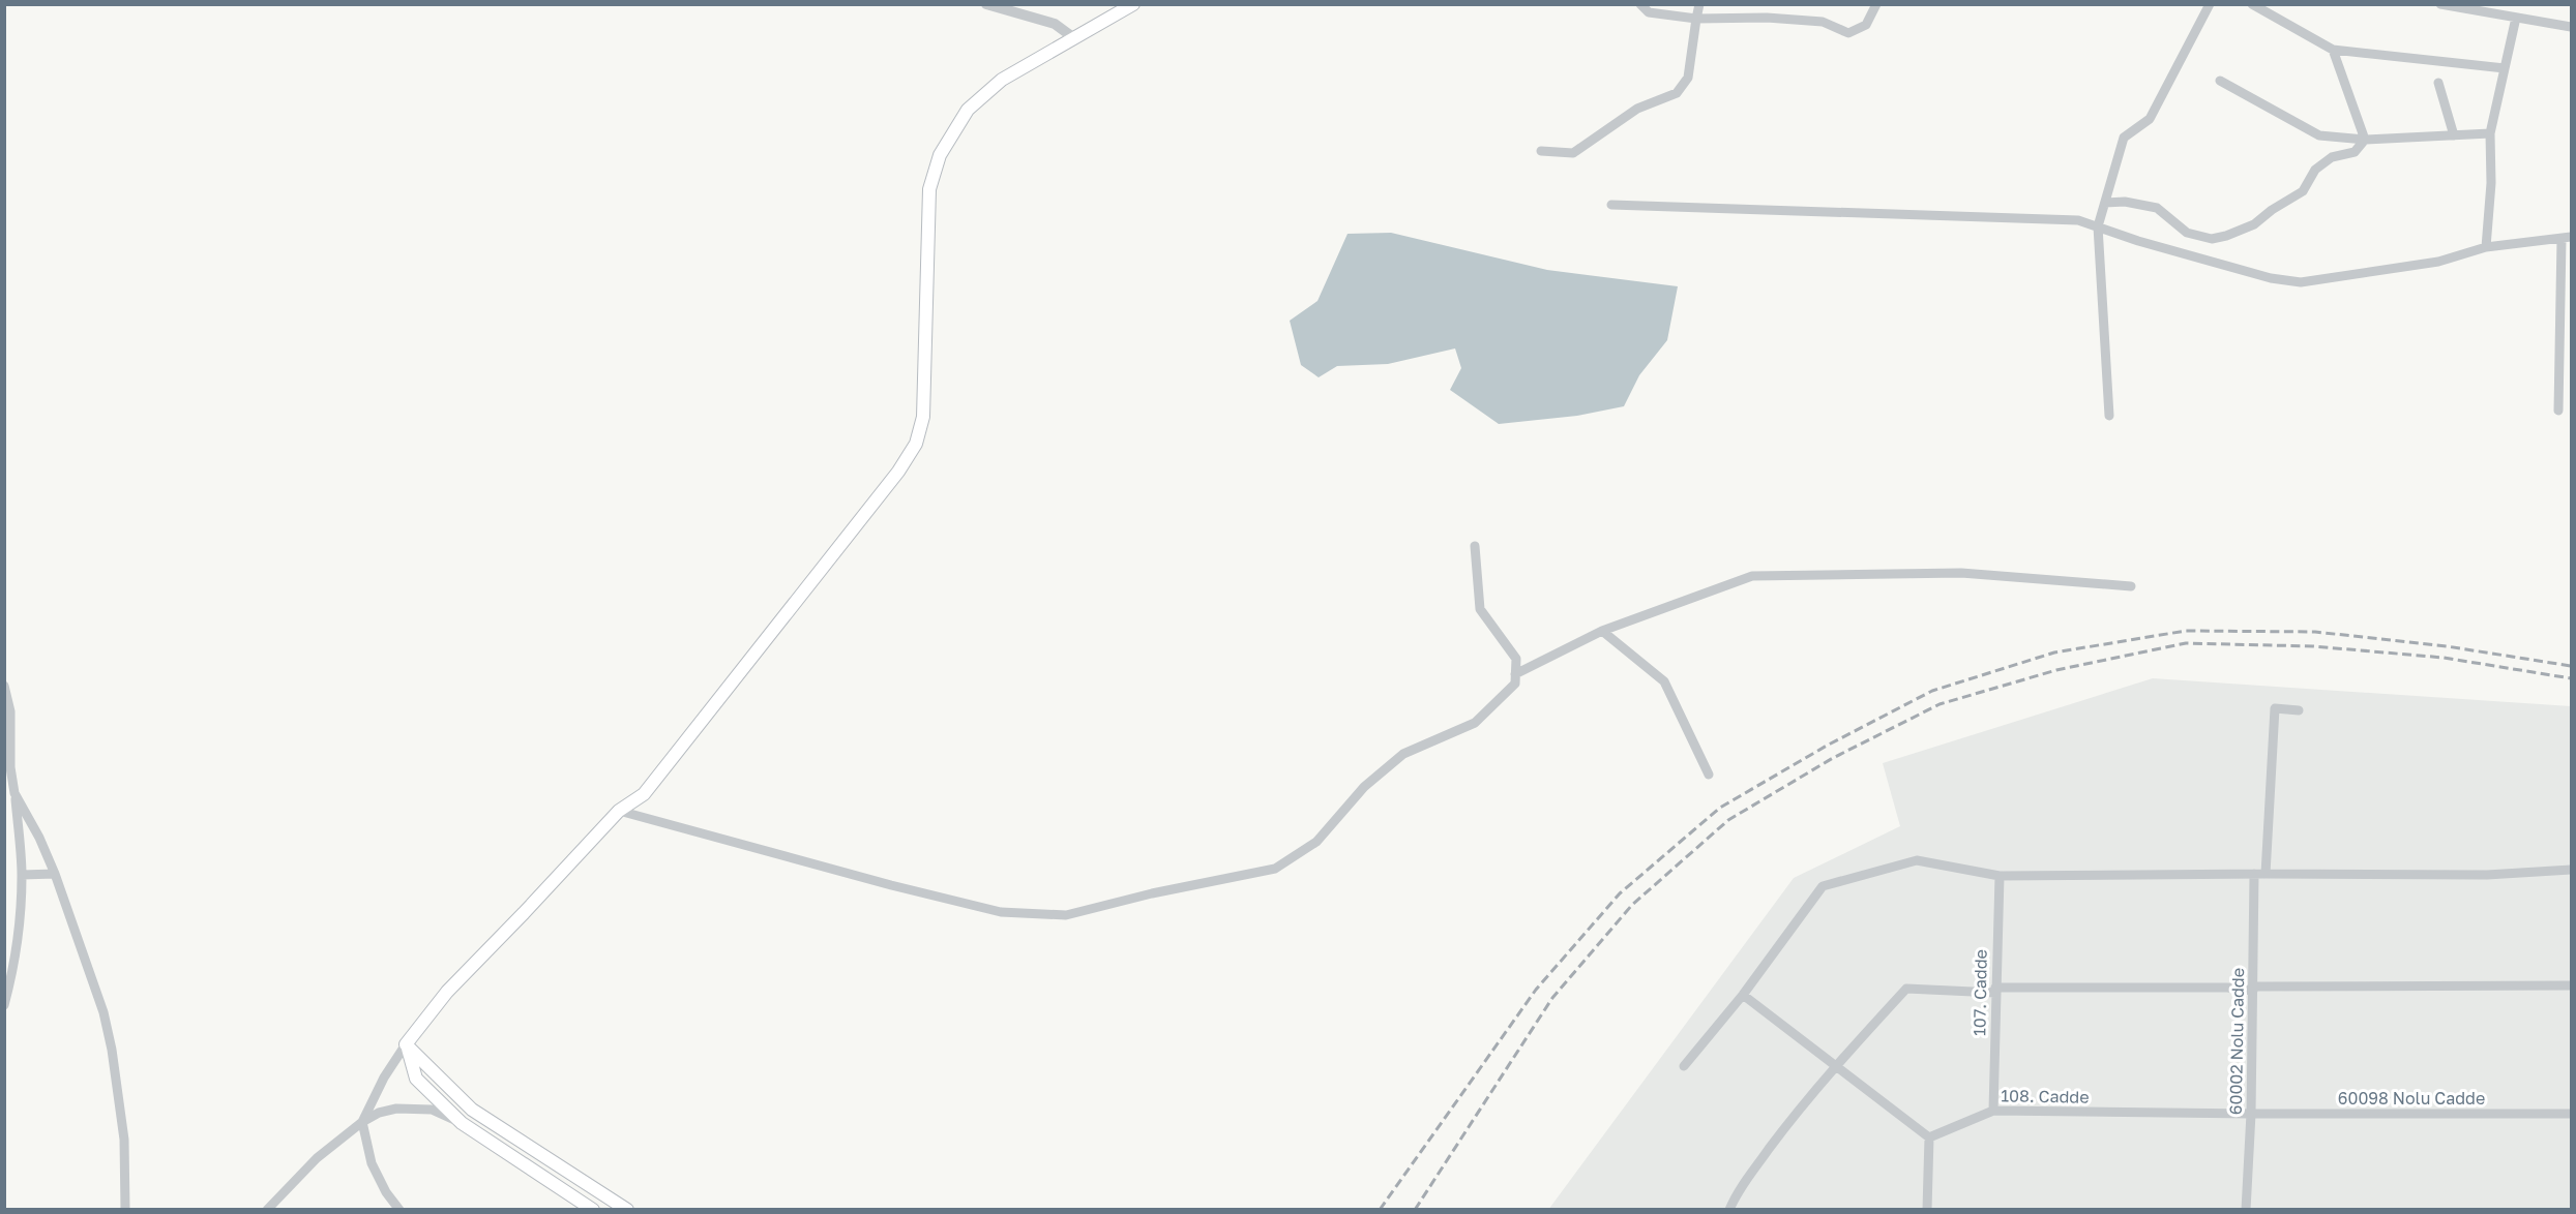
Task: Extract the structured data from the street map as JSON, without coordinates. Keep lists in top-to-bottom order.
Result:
{
  "streets": {
    "street": [
      "107. Cadde",
      "60002 Nolu Cadde",
      "108. Cadde",
      "60098 Nolu Cadde"
    ]
  },
  "crossings": [
    ["107. Cadde", "108. Cadde"],
    ["60002 Nolu Cadde", "108. Cadde"],
    ["60002 Nolu Cadde", "60098 Nolu Cadde"],
    ["108. Cadde", "60098 Nolu Cadde"]
  ]
}
